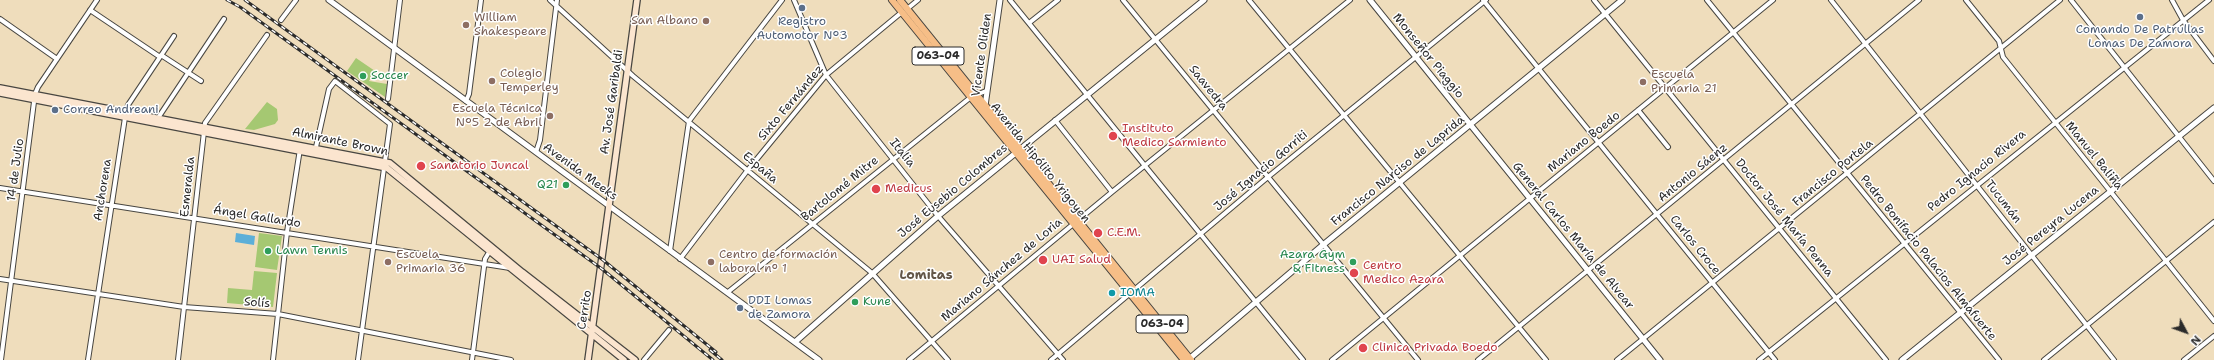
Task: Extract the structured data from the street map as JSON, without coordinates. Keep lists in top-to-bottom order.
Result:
{
  "streets": {
    "main road": [
      "063-04",
      "Av. José Garibaldi",
      "Almirante Brown",
      "Avenida Hipólito Yrigoyen",
      "Cerrito"
    ],
    "street": [
      "Vicente Oliden",
      "Monseñor Piaggio",
      "Saavedra",
      "Sixto Fernández",
      "Mariano Boedo",
      "Italia",
      "Manuel Baliña",
      "España",
      "14 de Julio",
      "José Ignacio Gorriti",
      "Francisco Narciso de Laprida",
      "Pedro Ignacio Rivera",
      "Avenida Meeks",
      "Antonio Sáenz",
      "Francisco Portela",
      "Esmeralda",
      "Bartolomé Mitre",
      "Anchorena",
      "José Eusebio Colombres",
      "Tucumán",
      "Ángel Gallardo",
      "Doctor José María Penna",
      "José Pereyra Lucena",
      "General Carlos María de Alvear",
      "Carlos Croce",
      "Pedro Bonifacio Palacios Almafuerte",
      "Mariano Sánchez de Loria",
      "Solís"
    ]
  },
  "crossings": [
    ["Vicente Oliden", "Avenida Hipólito Yrigoyen"],
    ["Vicente Oliden", "Bartolomé Mitre"],
    ["Monseñor Piaggio", "José Ignacio Gorriti"],
    ["Monseñor Piaggio", "Francisco Narciso de Laprida"],
    ["Monseñor Piaggio", "General Carlos María de Alvear"],
    ["Saavedra", "Mariano Boedo"],
    ["Saavedra", "José Ignacio Gorriti"],
    ["Saavedra", "Francisco Narciso de Laprida"],
    ["Saavedra", "José Eusebio Colombres"],
    ["Saavedra", "Mariano Sánchez de Loria"],
    ["Av. José Garibaldi", "España"],
    ["Av. José Garibaldi", "Avenida Meeks"],
    ["Av. José Garibaldi", "Cerrito"],
    ["Sixto Fernández", "Italia"],
    ["Sixto Fernández", "Avenida Hipólito Yrigoyen"],
    ["Sixto Fernández", "España"],
    ["Sixto Fernández", "Avenida Meeks"],
    ["Almirante Brown", "14 de Julio"],
    ["Almirante Brown", "Esmeralda"],
    ["Almirante Brown", "Anchorena"],
    ["Almirante Brown", "Ángel Gallardo"],
    ["Almirante Brown", "Cerrito"],
    ["Mariano Boedo", "Doctor José María Penna"],
    ["Mariano Boedo", "General Carlos María de Alvear"],
    ["Mariano Boedo", "Carlos Croce"],
    ["Mariano Boedo", "Pedro Bonifacio Palacios Almafuerte"],
    ["Italia", "José Ignacio Gorriti"],
    ["Italia", "Bartolomé Mitre"],
    ["Italia", "José Eusebio Colombres"],
    ["Italia", "Mariano Sánchez de Loria"],
    ["Manuel Baliña", "Pedro Ignacio Rivera"],
    ["Manuel Baliña", "Francisco Portela"],
    ["Manuel Baliña", "José Pereyra Lucena"],
    ["Avenida Hipólito Yrigoyen", "José Ignacio Gorriti"],
    ["Avenida Hipólito Yrigoyen", "Francisco Narciso de Laprida"],
    ["Avenida Hipólito Yrigoyen", "Bartolomé Mitre"],
    ["Avenida Hipólito Yrigoyen", "José Eusebio Colombres"],
    ["Avenida Hipólito Yrigoyen", "Mariano Sánchez de Loria"],
    ["España", "Bartolomé Mitre"],
    ["España", "José Eusebio Colombres"],
    ["España", "Mariano Sánchez de Loria"],
    ["14 de Julio", "Ángel Gallardo"],
    ["14 de Julio", "Solís"],
    ["José Ignacio Gorriti", "Carlos Croce"],
    ["Francisco Narciso de Laprida", "Doctor José María Penna"],
    ["Francisco Narciso de Laprida", "General Carlos María de Alvear"],
    ["Francisco Narciso de Laprida", "Carlos Croce"],
    ["Pedro Ignacio Rivera", "Tucumán"],
    ["Pedro Ignacio Rivera", "Doctor José María Penna"],
    ["Pedro Ignacio Rivera", "Carlos Croce"],
    ["Pedro Ignacio Rivera", "Pedro Bonifacio Palacios Almafuerte"],
    ["Avenida Meeks", "Bartolomé Mitre"],
    ["Avenida Meeks", "José Eusebio Colombres"],
    ["Antonio Sáenz", "Tucumán"],
    ["Antonio Sáenz", "Doctor José María Penna"],
    ["Antonio Sáenz", "General Carlos María de Alvear"],
    ["Antonio Sáenz", "Carlos Croce"],
    ["Antonio Sáenz", "Pedro Bonifacio Palacios Almafuerte"],
    ["Francisco Portela", "Tucumán"],
    ["Francisco Portela", "Doctor José María Penna"],
    ["Francisco Portela", "General Carlos María de Alvear"],
    ["Francisco Portela", "Carlos Croce"],
    ["Francisco Portela", "Pedro Bonifacio Palacios Almafuerte"],
    ["Esmeralda", "Ángel Gallardo"],
    ["Esmeralda", "Solís"],
    ["Anchorena", "Ángel Gallardo"],
    ["Anchorena", "Solís"],
    ["Tucumán", "José Pereyra Lucena"],
    ["José Pereyra Lucena", "Pedro Bonifacio Palacios Almafuerte"]
  ],
  "districts": ["Lomitas"],
  "places": [
    "Registro Automotor N°3",
    "Comando De Patrullas Lomas De Zamora",
    "San Albano",
    "William Shakespeare",
    "Soccer",
    "Colegio Temperley",
    "Escuela Primaria 21",
    "Correo Andreani",
    "Escuela Técnica N°5 2 de Abril",
    "Instituto Medico Sarmiento",
    "Sanatorio Juncal",
    "Q21",
    "Medicus",
    "C.E.M.",
    "Lawn Tennis",
    "UAI Salud",
    "Escuela Primaria 36",
    "Centro de formación laboral nº 1",
    "Azara Gym & Fitness",
    "Centro Medico Azara",
    "IOMA",
    "Kune",
    "DDI Lomas de Zamora",
    "Clinica Privada Boedo"
  ],
  "north": "bottom right"
}
